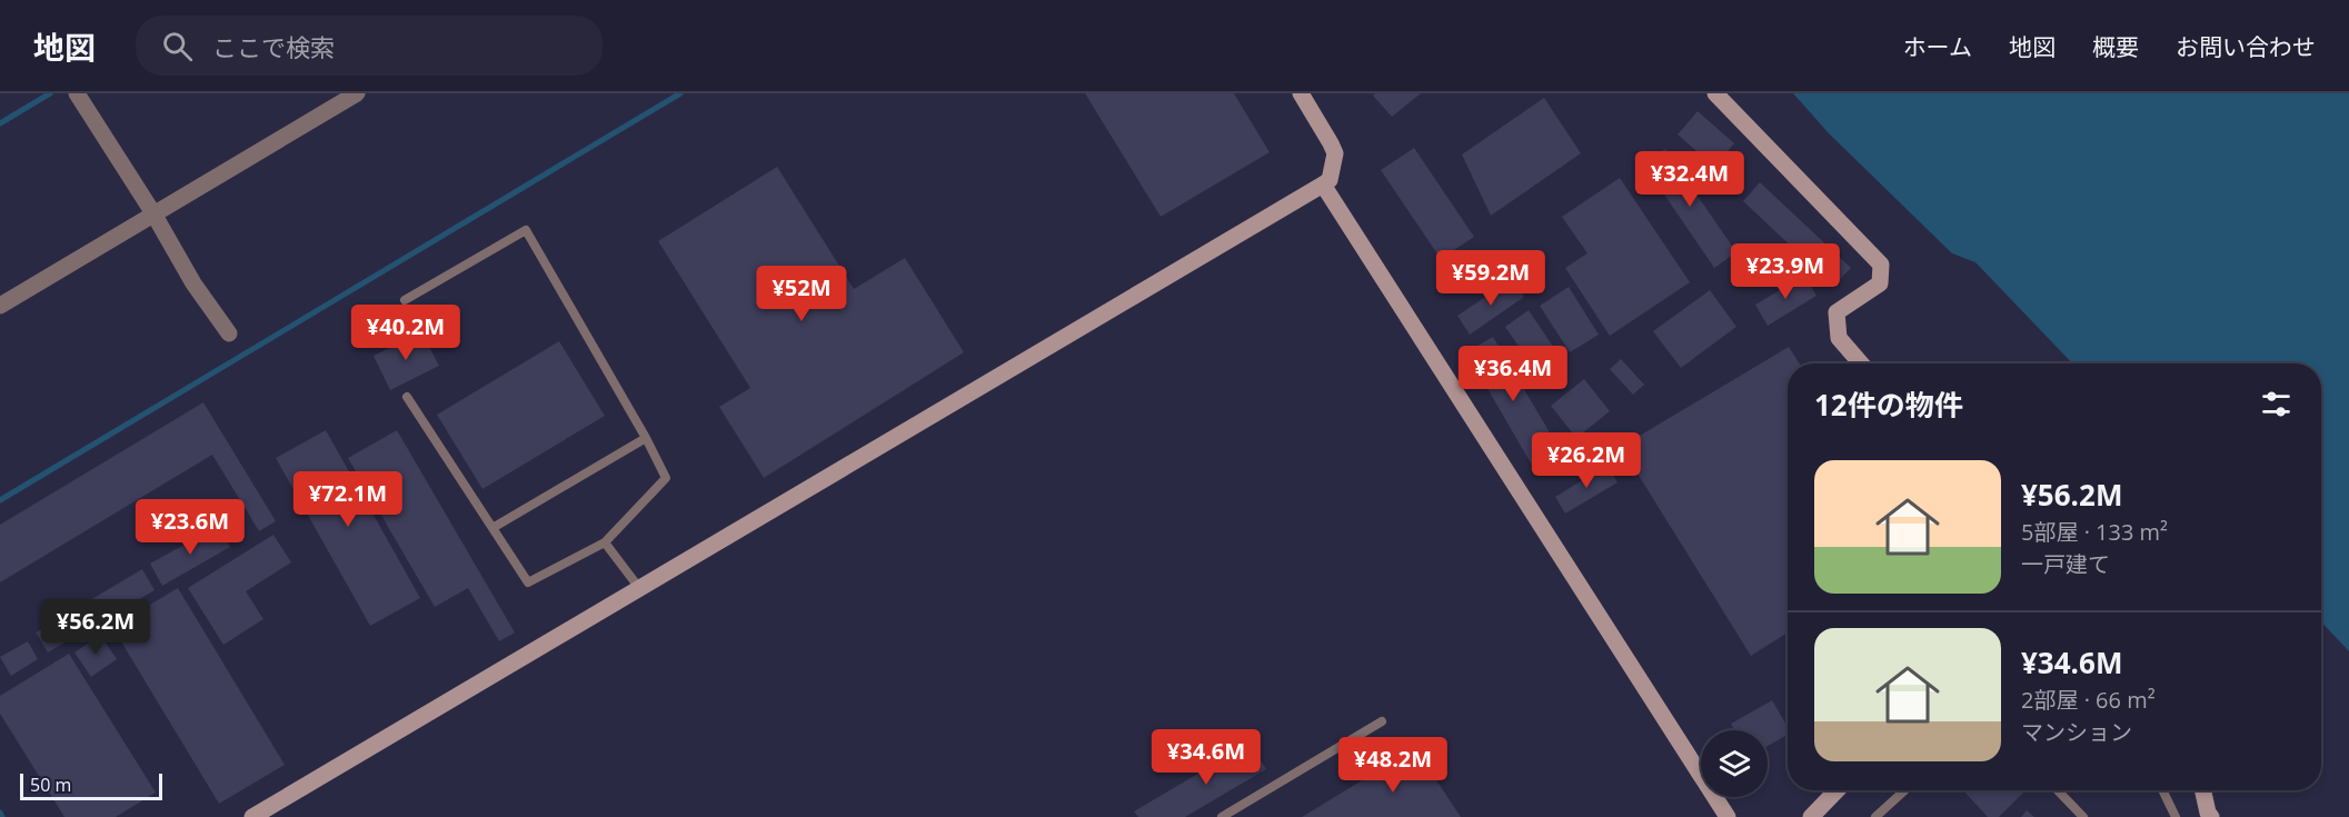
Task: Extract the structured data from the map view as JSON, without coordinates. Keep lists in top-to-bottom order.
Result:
{
  "scale_bar": "50 m",
  "page": {
    "header": "地図",
    "search": "ここで検索",
    "nav": [
      "ホーム",
      "地図",
      "概要",
      "お問い合わせ"
    ],
    "price": [
      "¥32.4M",
      "¥23.9M",
      "¥59.2M",
      "¥52M",
      "¥40.2M",
      "¥36.4M",
      "¥26.2M",
      "¥72.1M",
      "¥23.6M",
      "¥56.2M",
      "¥34.6M",
      "¥48.2M"
    ],
    "heading": "12件の物件",
    "list": [
      {
        "name": "¥56.2M",
        "note": "5部屋 · 133 m² · 一戸建て"
      },
      {
        "name": "¥34.6M",
        "note": "2部屋 · 66 m² · マンション"
      }
    ],
    "scale": "50 m"
  }
}
